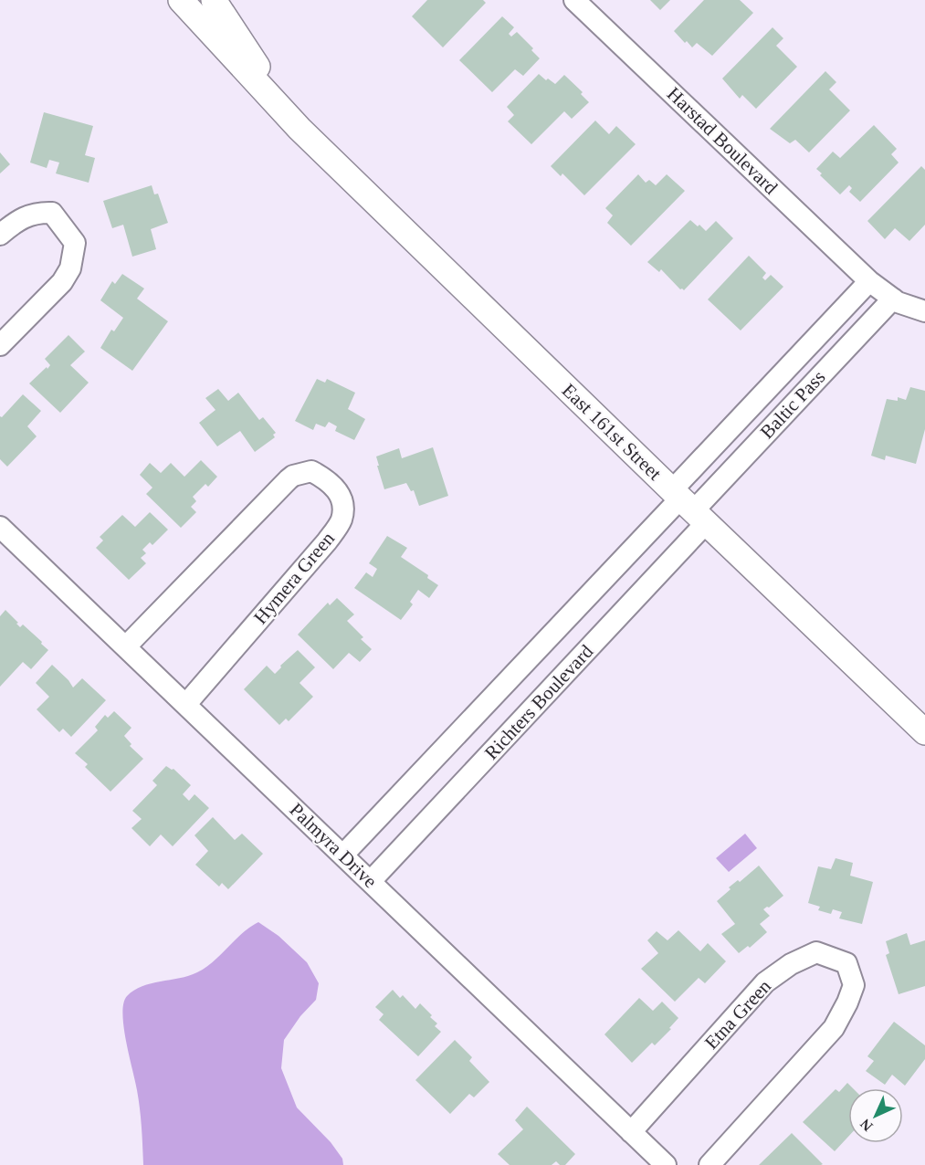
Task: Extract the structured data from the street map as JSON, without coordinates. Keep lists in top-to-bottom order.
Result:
{
  "streets": {
    "street": [
      "Harstad Boulevard",
      "Baltic Pass",
      "East 161st Street",
      "Hymera Green",
      "Richters Boulevard",
      "Palmyra Drive",
      "Etna Green"
    ]
  },
  "crossings": [
    ["Harstad Boulevard", "Baltic Pass"],
    ["Baltic Pass", "East 161st Street"],
    ["Baltic Pass", "Richters Boulevard"],
    ["East 161st Street", "Richters Boulevard"],
    ["Hymera Green", "Palmyra Drive"],
    ["Richters Boulevard", "Palmyra Drive"],
    ["Palmyra Drive", "Etna Green"]
  ],
  "north": "bottom left"
}
